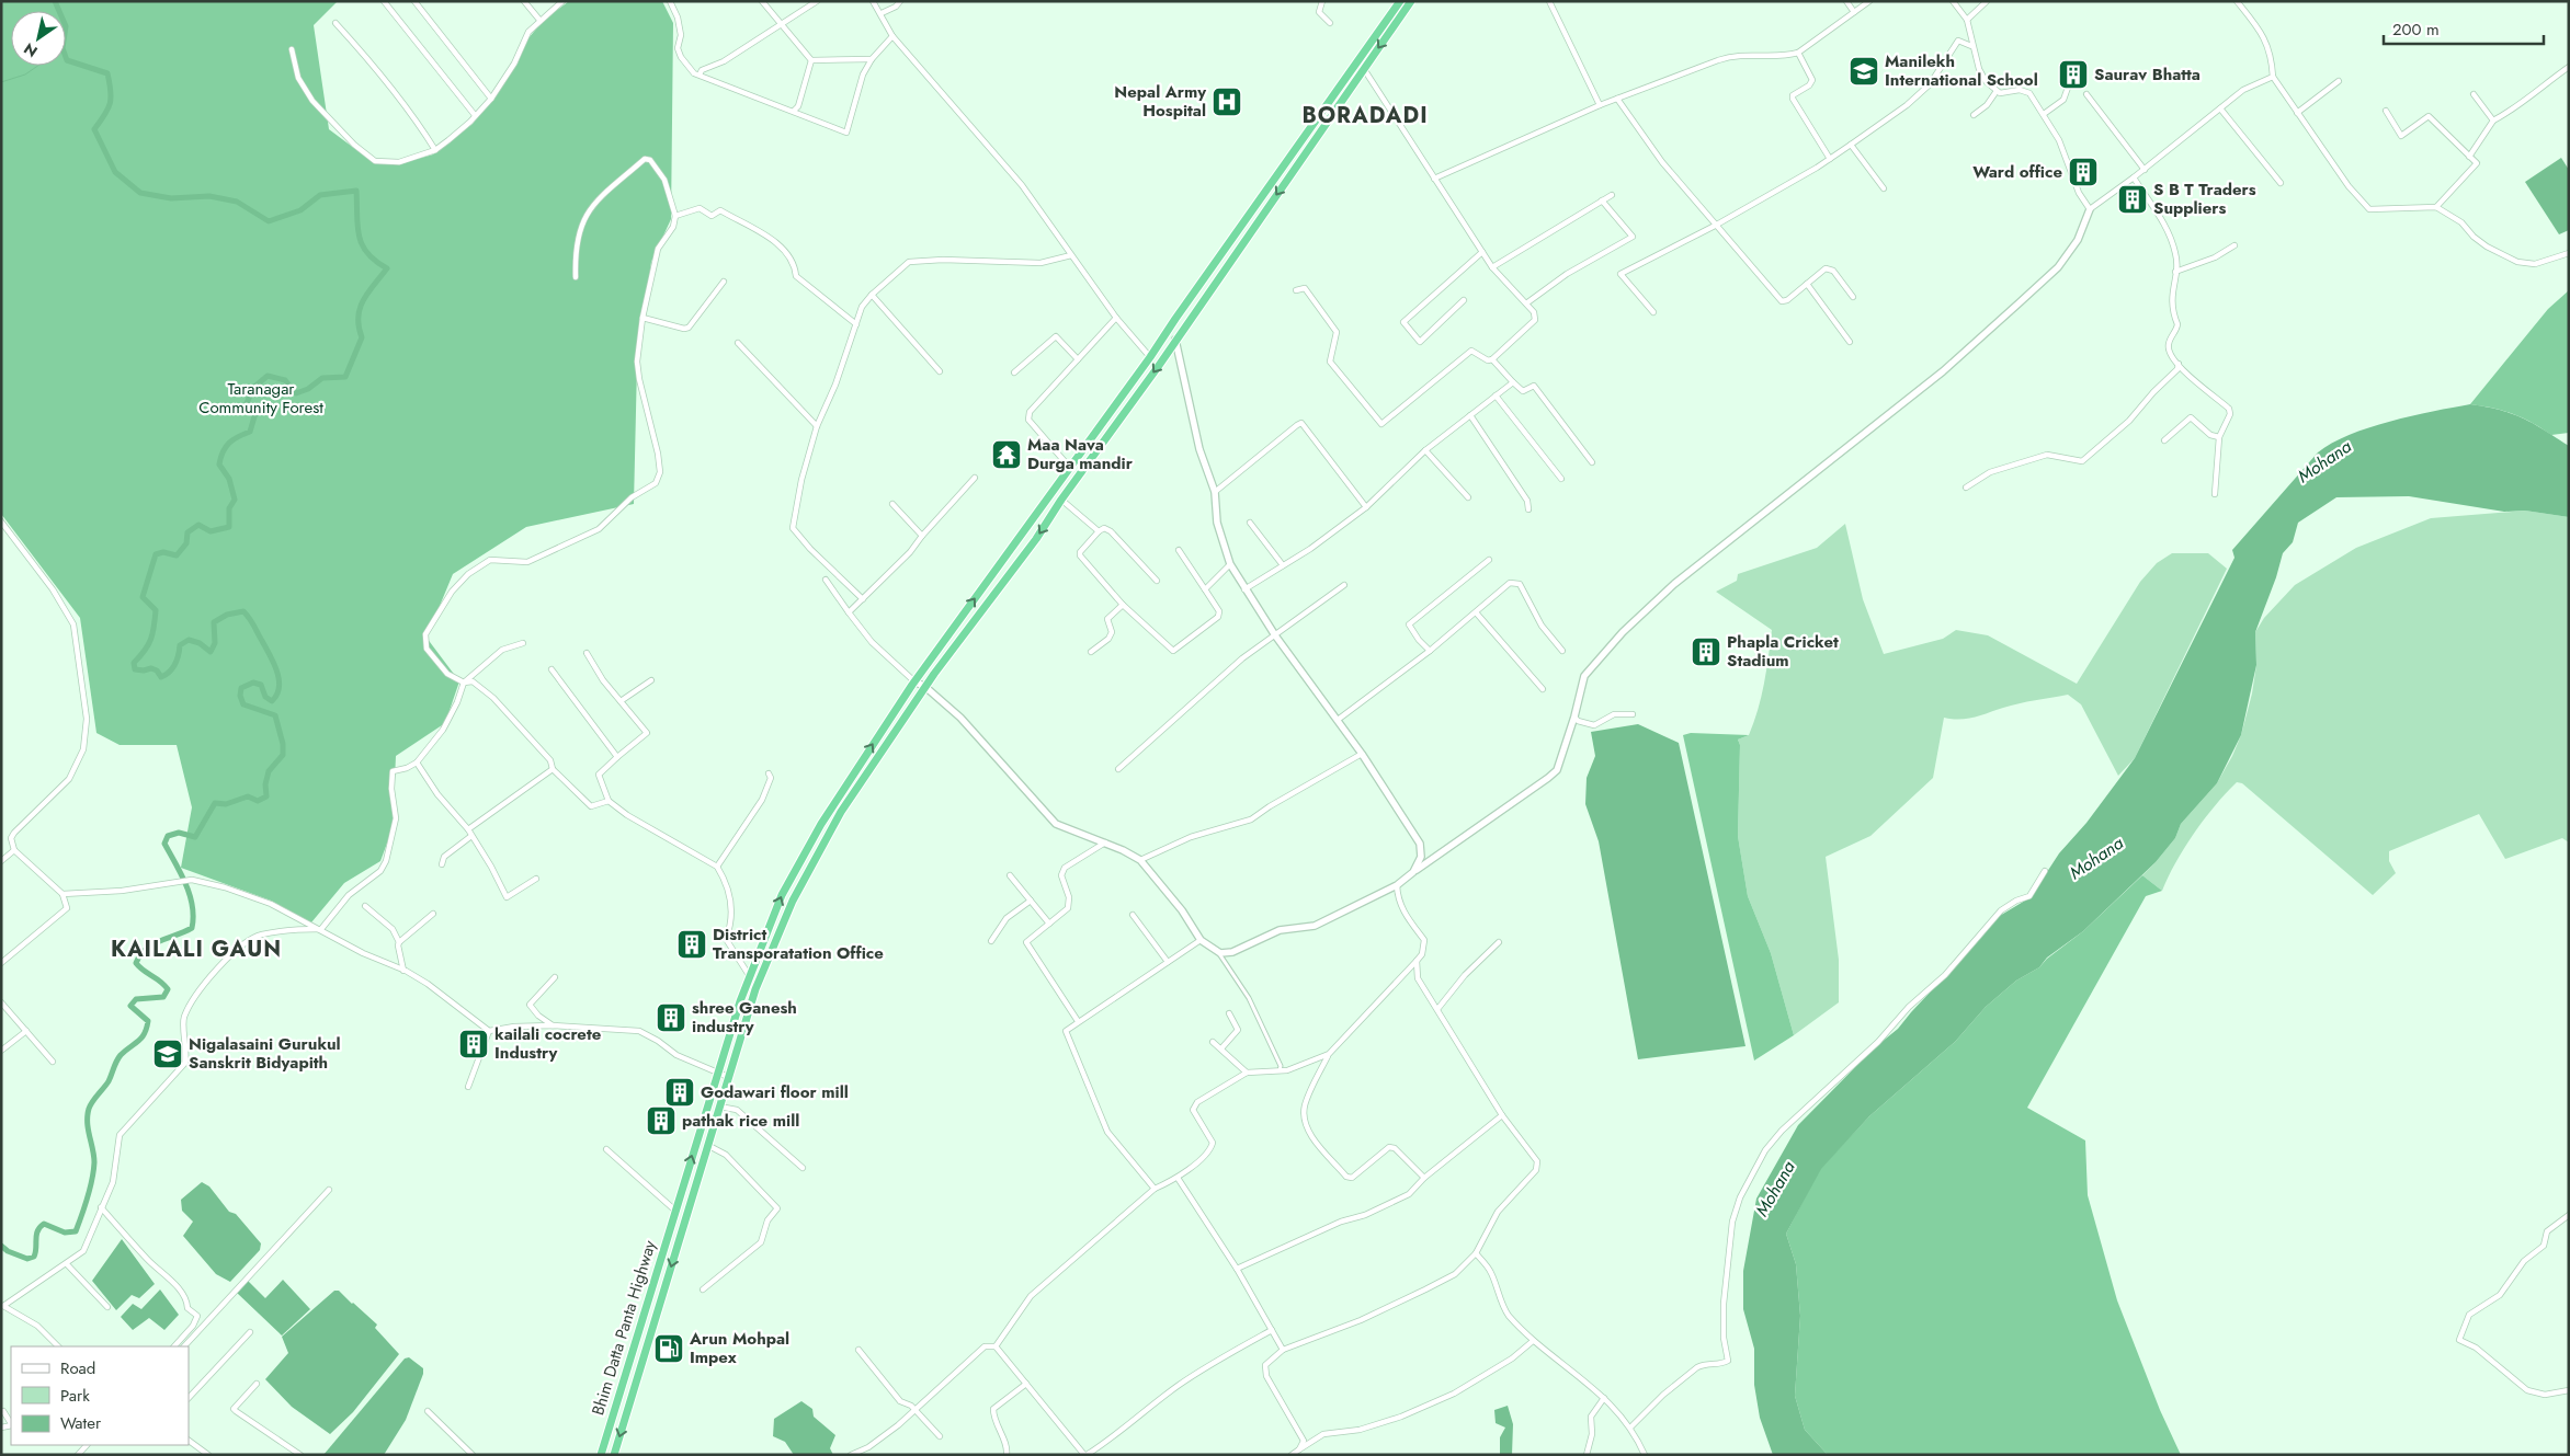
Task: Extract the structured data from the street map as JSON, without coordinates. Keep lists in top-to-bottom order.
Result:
{
  "streets": {
    "highway": ["Bhim Datta Panta Highway"]
  },
  "districts": ["BORADADI", "KAILALI GAUN"],
  "water": ["Mohana"],
  "parks": ["Taranagar Community Forest"],
  "places": {
    "school or university": ["Manilekh International School", "Nigalasaini Gurukul Sanskrit Bidyapith"],
    "building": [
      "Saurav Bhatta",
      "Ward office",
      "S B T Traders Suppliers",
      "Phapla Cricket Stadium",
      "District Transporatation Office",
      "shree Ganesh industry",
      "kailali cocrete Industry",
      "Godawari floor mill",
      "pathak rice mill"
    ],
    "hospital": ["Nepal Army Hospital"],
    "temple": ["Maa Nava Durga mandir"],
    "fuel station": ["Arun Mohpal Impex"]
  },
  "legend": ["Road", "Park", "Water"],
  "scale_bar": "200 m",
  "north": "bottom left"
}
